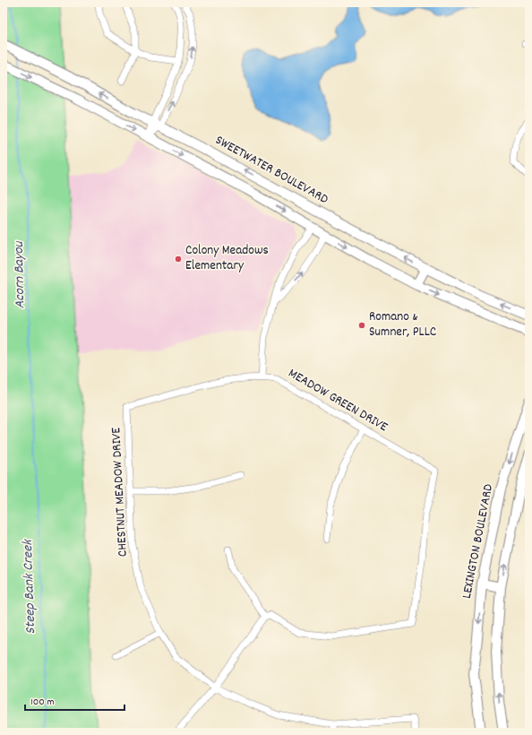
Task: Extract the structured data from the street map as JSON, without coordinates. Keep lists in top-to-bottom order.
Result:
{
  "streets": {
    "main road": ["SWEETWATER BOULEVARD", "LEXINGTON BOULEVARD"],
    "street": ["MEADOW GREEN DRIVE", "CHESTNUT MEADOW DRIVE"]
  },
  "crossings": [
    ["MEADOW GREEN DRIVE", "CHESTNUT MEADOW DRIVE"]
  ],
  "water": ["Acorn Bayou", "Steep Bank Creek"],
  "places": ["Colony Meadows Elementary", "Romano & Sumner, PLLC"],
  "scale_bar": "100 m"
}
